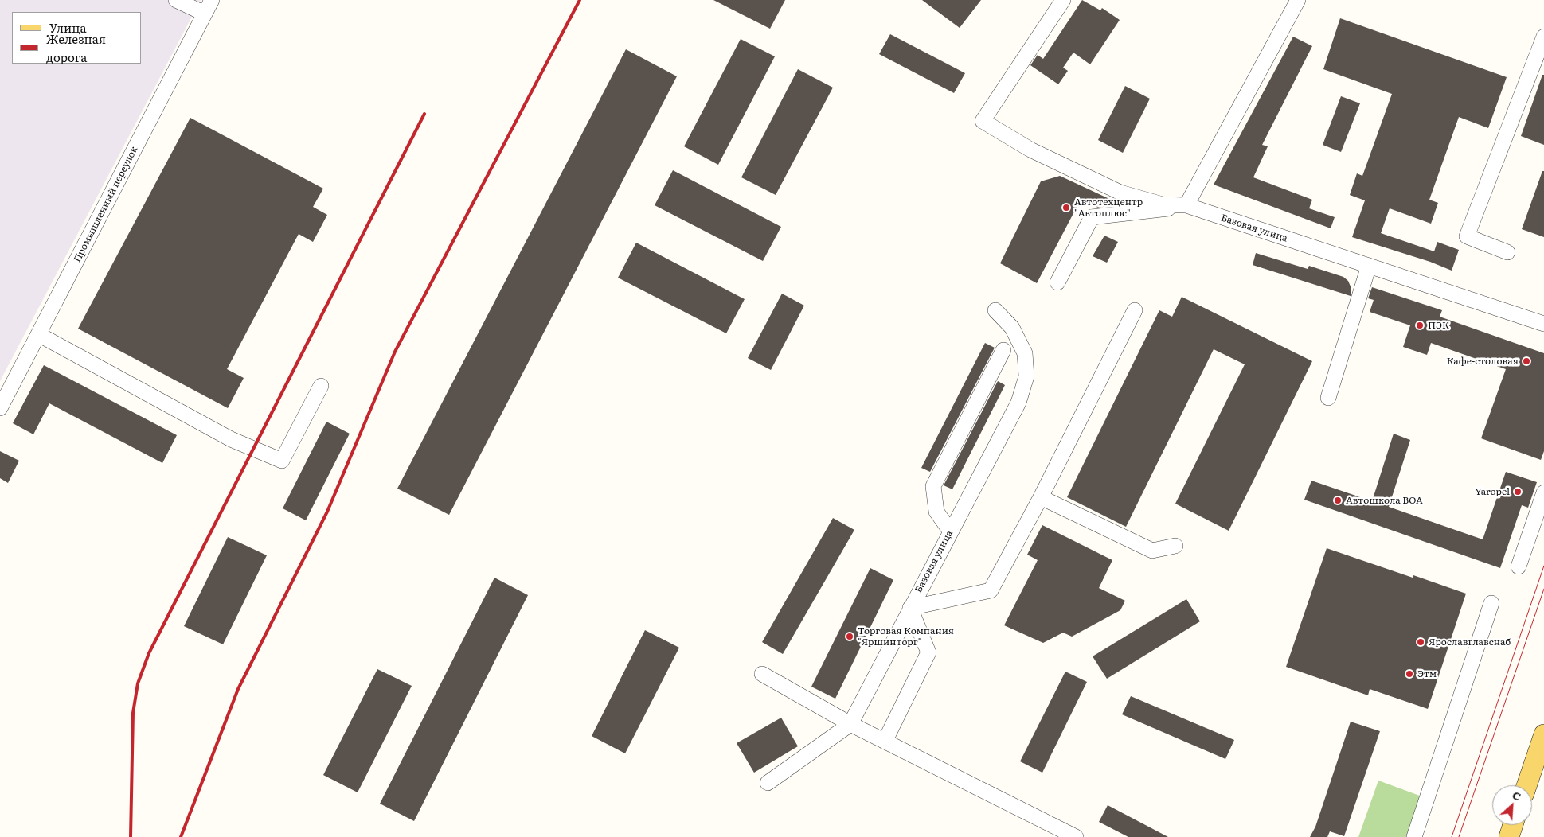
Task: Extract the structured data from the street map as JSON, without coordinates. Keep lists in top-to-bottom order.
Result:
{
  "streets": {
    "street": ["Промышленный переулок", "Базовая улица"]
  },
  "places": [
    "Автотехцентр \"Автоплюс\"",
    "ПЭК",
    "Кафе-столовая",
    "Yaropel",
    "Автошкола ВОА",
    "Торговая Компания \"Яршинторг\"",
    "Ярославглавснаб",
    "Этм"
  ],
  "legend": ["Улица", "Железная дорога"],
  "north": "top right"
}
